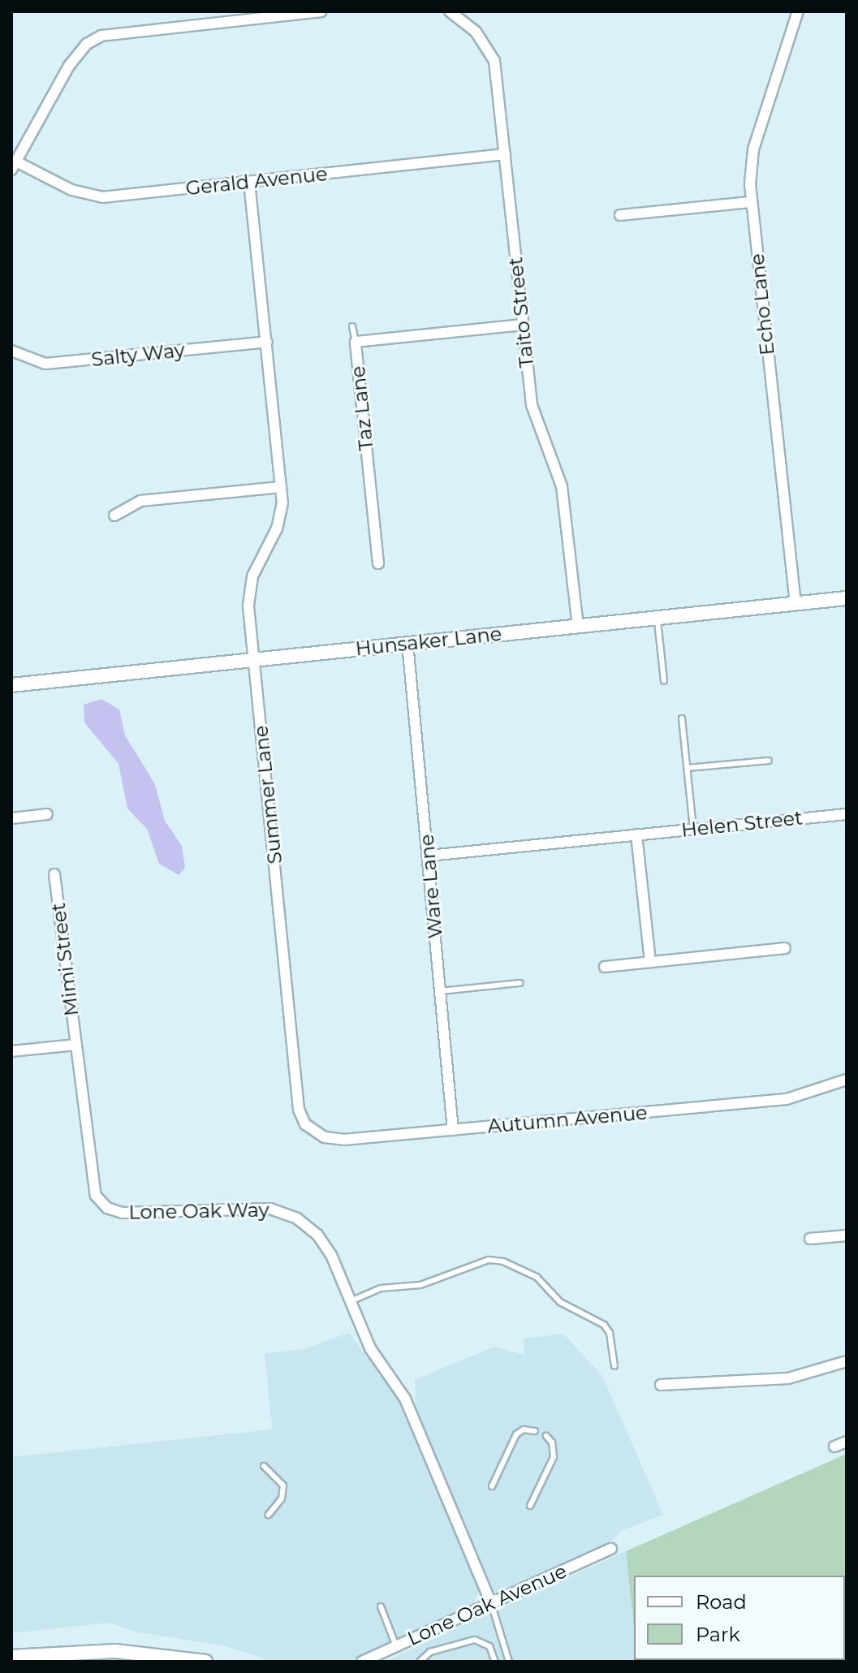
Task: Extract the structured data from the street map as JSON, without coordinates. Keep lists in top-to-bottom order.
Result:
{
  "streets": {
    "street": [
      "Gerald Avenue",
      "Echo Lane",
      "Taito Street",
      "Salty Way",
      "Taz Lane",
      "Hunsaker Lane",
      "Summer Lane",
      "Helen Street",
      "Ware Lane",
      "Mimi Street",
      "Autumn Avenue",
      "Lone Oak Way",
      "Lone Oak Avenue"
    ]
  },
  "crossings": [
    ["Gerald Avenue", "Taito Street"],
    ["Gerald Avenue", "Summer Lane"],
    ["Echo Lane", "Hunsaker Lane"],
    ["Taito Street", "Taz Lane"],
    ["Taito Street", "Hunsaker Lane"],
    ["Salty Way", "Summer Lane"],
    ["Hunsaker Lane", "Summer Lane"],
    ["Hunsaker Lane", "Ware Lane"],
    ["Summer Lane", "Autumn Avenue"],
    ["Helen Street", "Ware Lane"],
    ["Ware Lane", "Autumn Avenue"],
    ["Mimi Street", "Lone Oak Way"],
    ["Lone Oak Way", "Lone Oak Avenue"]
  ],
  "legend": ["Road", "Park"]
}
